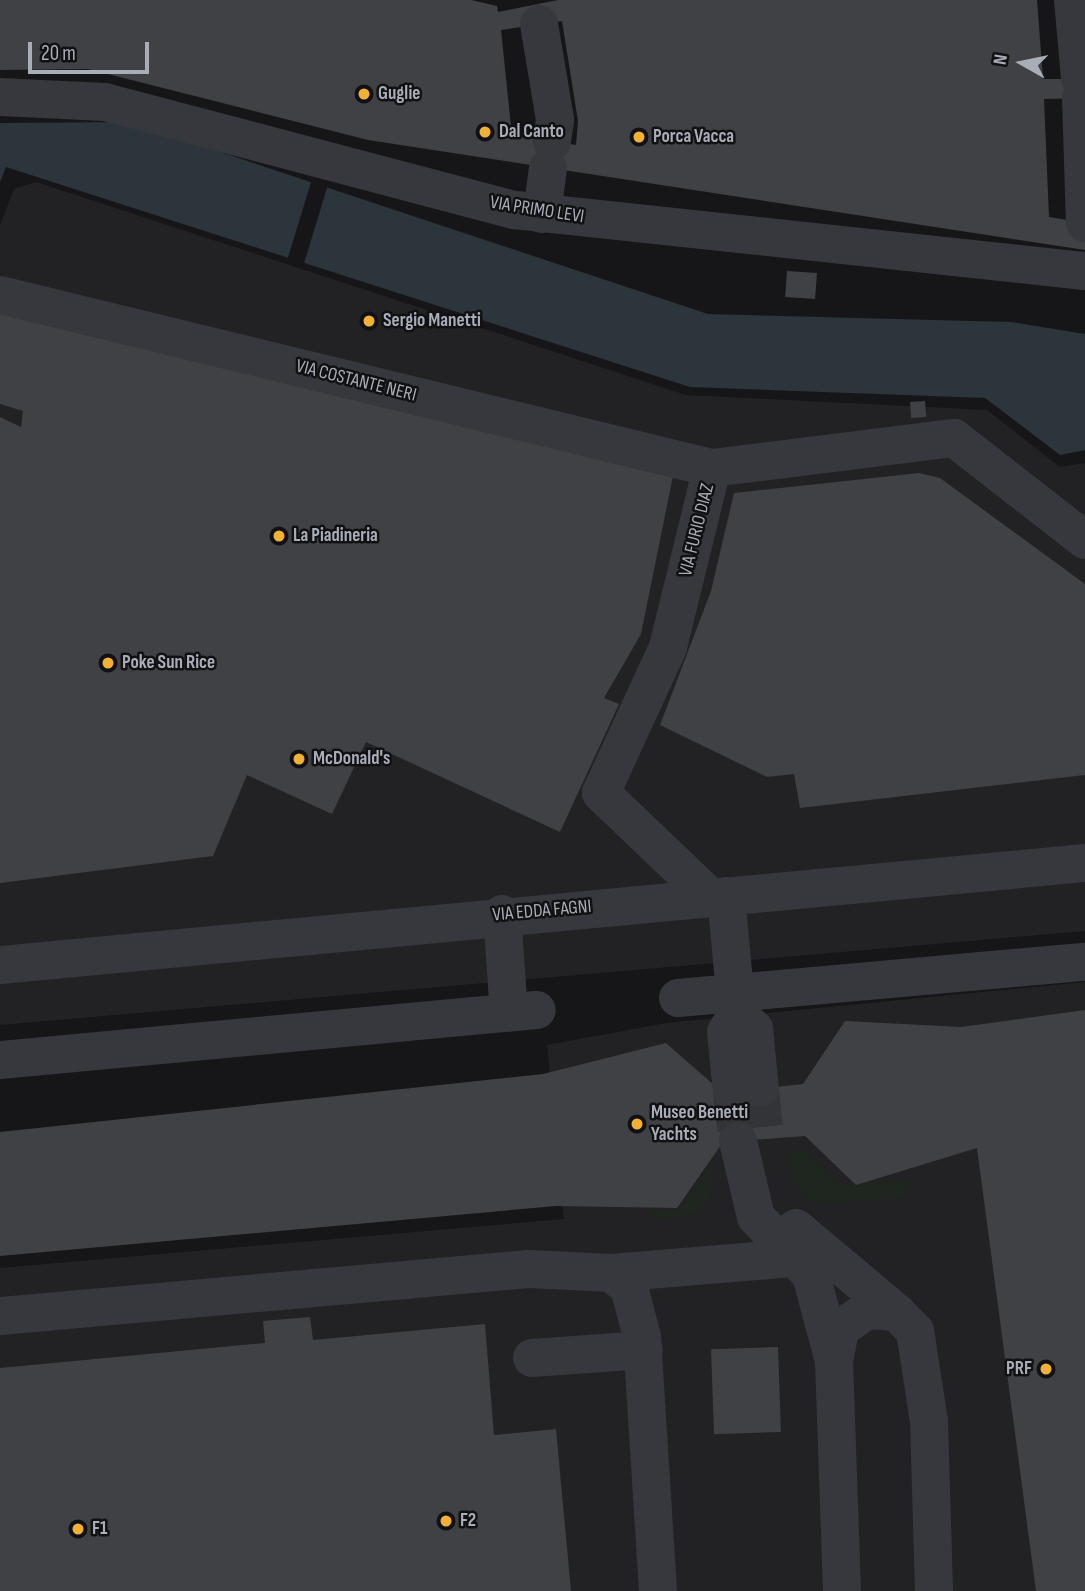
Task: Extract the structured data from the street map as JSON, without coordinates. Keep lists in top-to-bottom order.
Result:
{
  "streets": {
    "street": [
      "VIA PRIMO LEVI",
      "VIA COSTANTE NERI",
      "VIA FURIO DIAZ",
      "VIA EDDA FAGNI"
    ]
  },
  "crossings": [
    ["VIA COSTANTE NERI", "VIA FURIO DIAZ"],
    ["VIA FURIO DIAZ", "VIA EDDA FAGNI"]
  ],
  "places": [
    "Guglie",
    "Dal Canto",
    "Porca Vacca",
    "Sergio Manetti",
    "La Piadineria",
    "Poke Sun Rice",
    "McDonald's",
    "Museo Benetti Yachts",
    "PRF",
    "F2",
    "F1"
  ],
  "scale_bar": "20 m",
  "north": "left"
}
